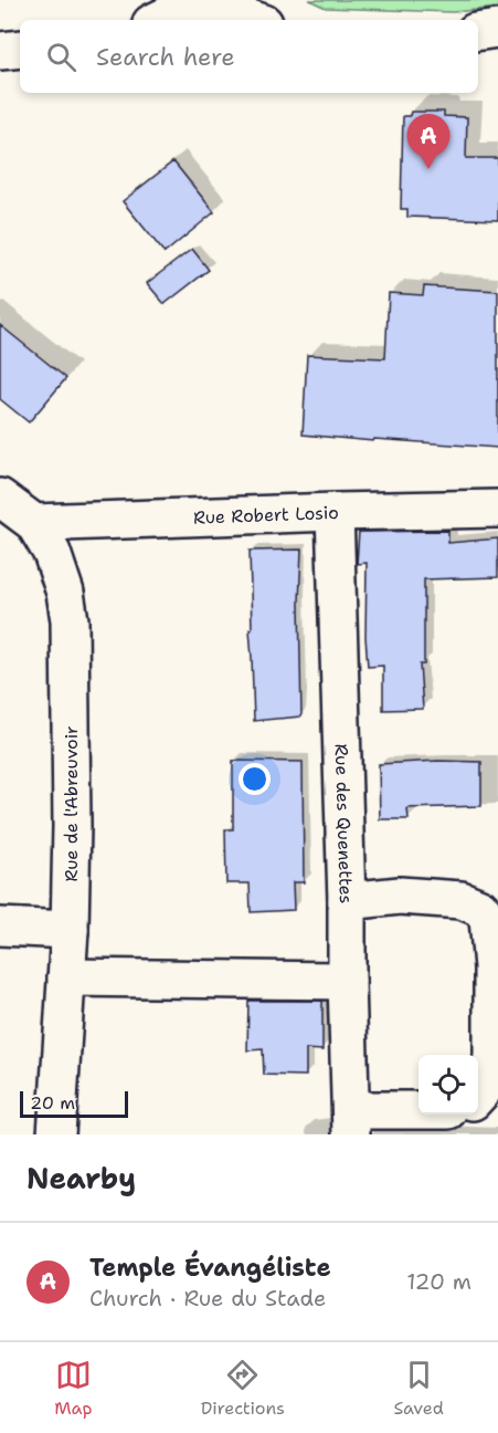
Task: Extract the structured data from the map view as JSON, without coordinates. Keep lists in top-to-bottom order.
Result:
{
  "streets": {
    "street": ["Rue Robert Losio", "Rue de l'Abreuvoir", "Rue des Quenettes"]
  },
  "crossings": [
    ["Rue Robert Losio", "Rue de l'Abreuvoir"],
    ["Rue Robert Losio", "Rue des Quenettes"]
  ],
  "scale_bar": "20 m",
  "page": {
    "search": "Search here",
    "pins": "A",
    "scale": "20 m",
    "heading": "Nearby",
    "list": [
      {
        "mark": "A",
        "name": "Temple Évangéliste",
        "note": "Church · Rue du Stade",
        "value": "120 m"
      }
    ],
    "nav": ["Map", "Directions", "Saved"]
  }
}
